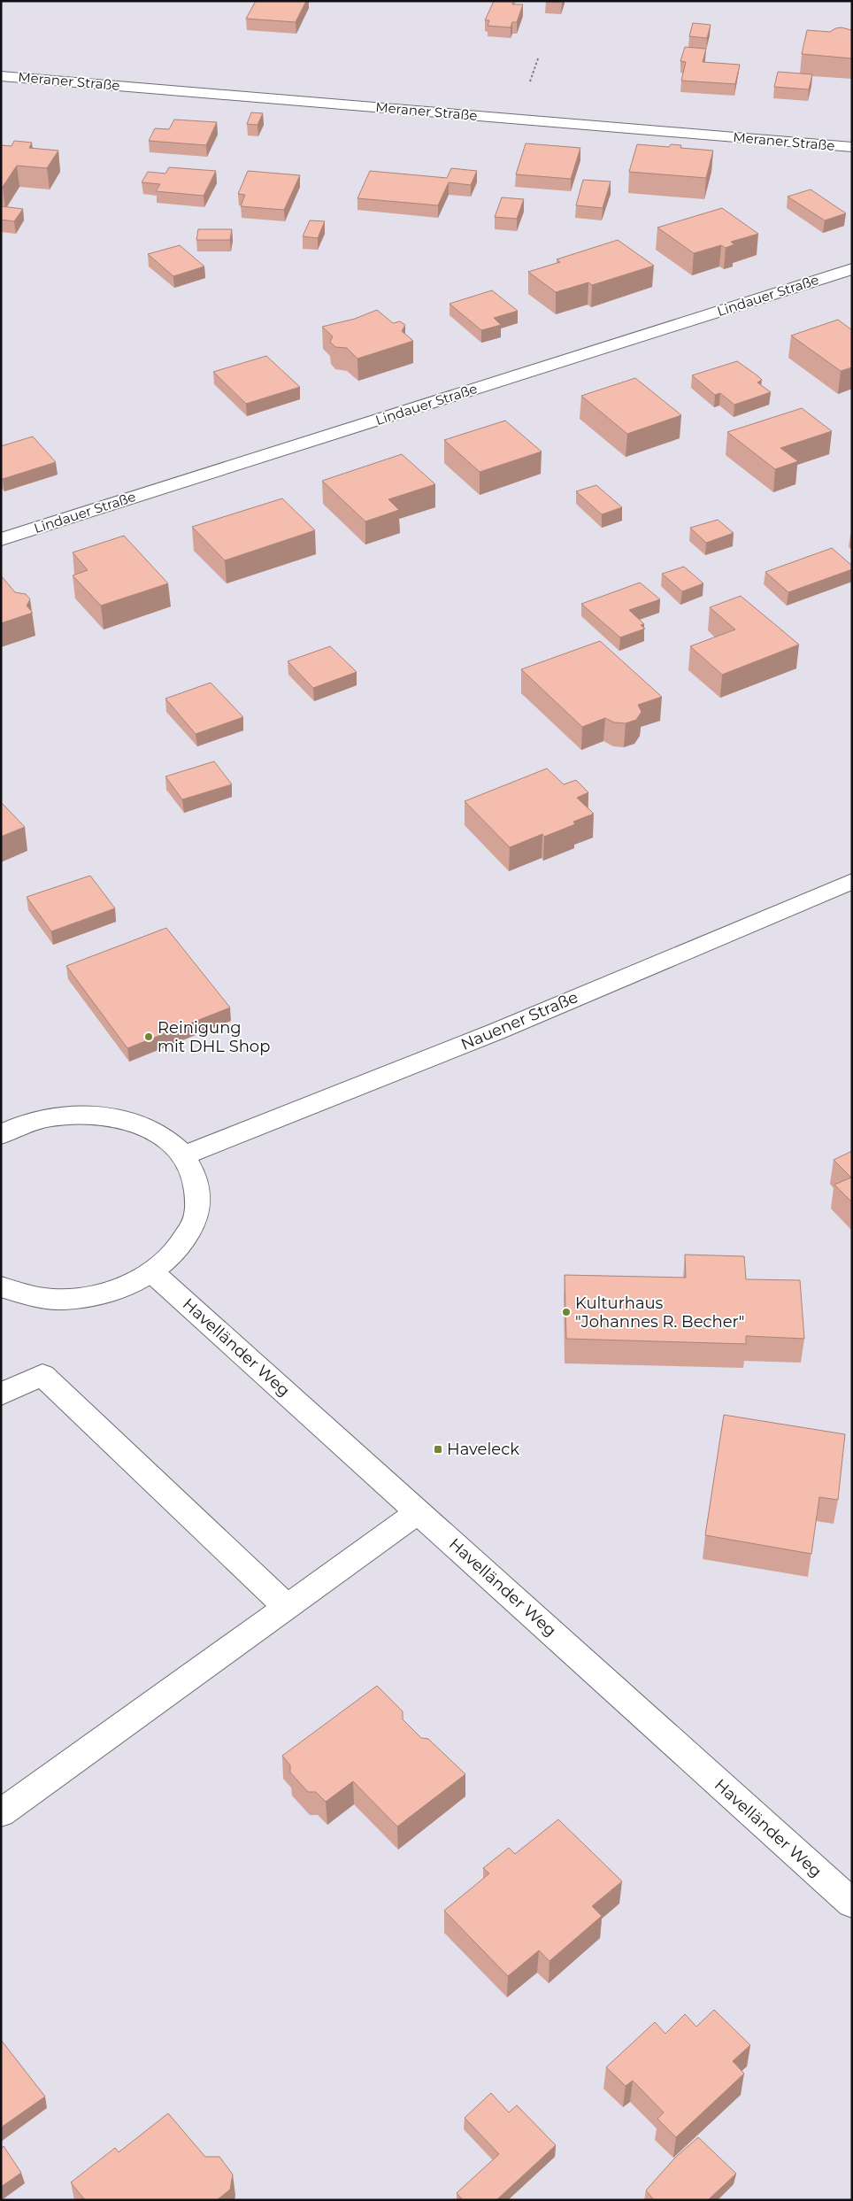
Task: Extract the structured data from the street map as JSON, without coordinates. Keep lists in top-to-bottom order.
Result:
{
  "streets": {
    "street": [
      "Meraner Straße",
      "Lindauer Straße",
      "Nauener Straße",
      "Havelländer Weg"
    ]
  },
  "places": {
    "other": ["Reinigung mit DHL Shop", "Kulturhaus \"Johannes R. Becher\""],
    "transit": ["Haveleck"]
  }
}
